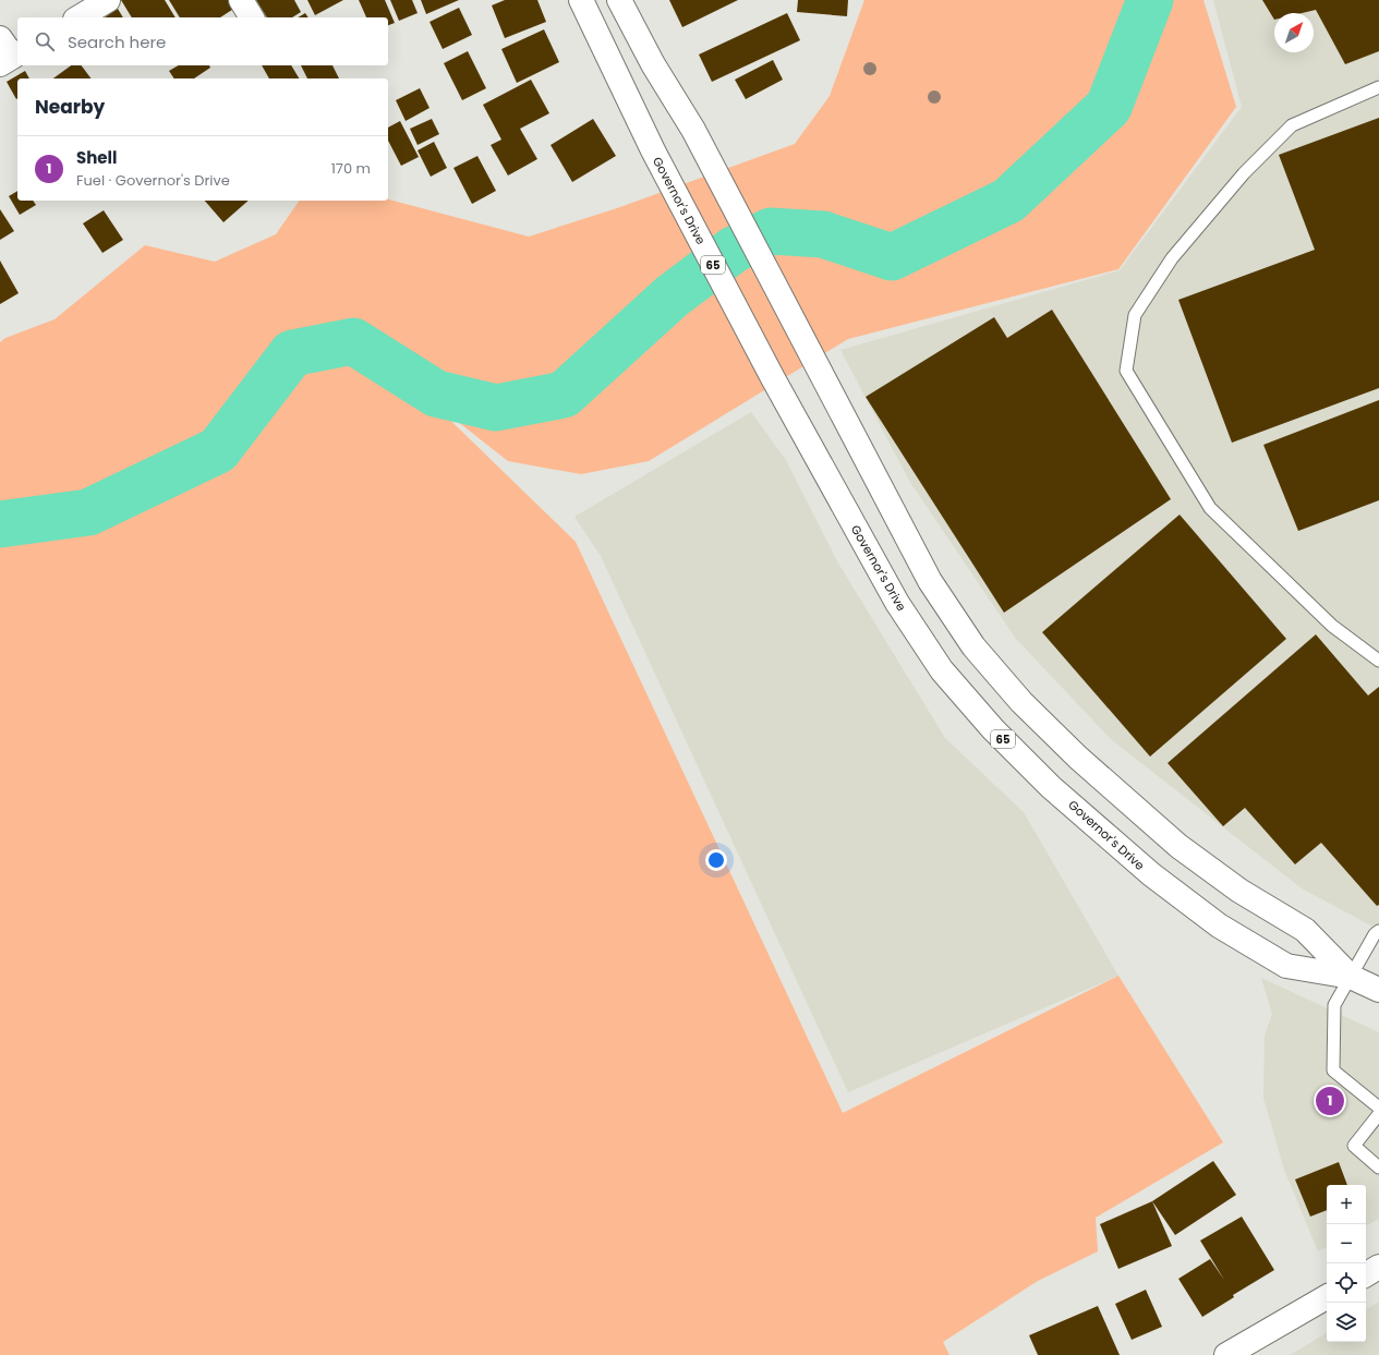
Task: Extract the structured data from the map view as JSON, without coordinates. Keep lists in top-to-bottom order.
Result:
{
  "streets": {
    "main road": ["Governor's Drive", "65"]
  },
  "north": "top right",
  "page": {
    "search": "Search here",
    "heading": "Nearby",
    "list": [
      {
        "mark": "1",
        "name": "Shell",
        "note": "Fuel · Governor's Drive",
        "value": "170 m"
      }
    ],
    "pins": "1",
    "map_buttons": ["+", "−"]
  }
}
